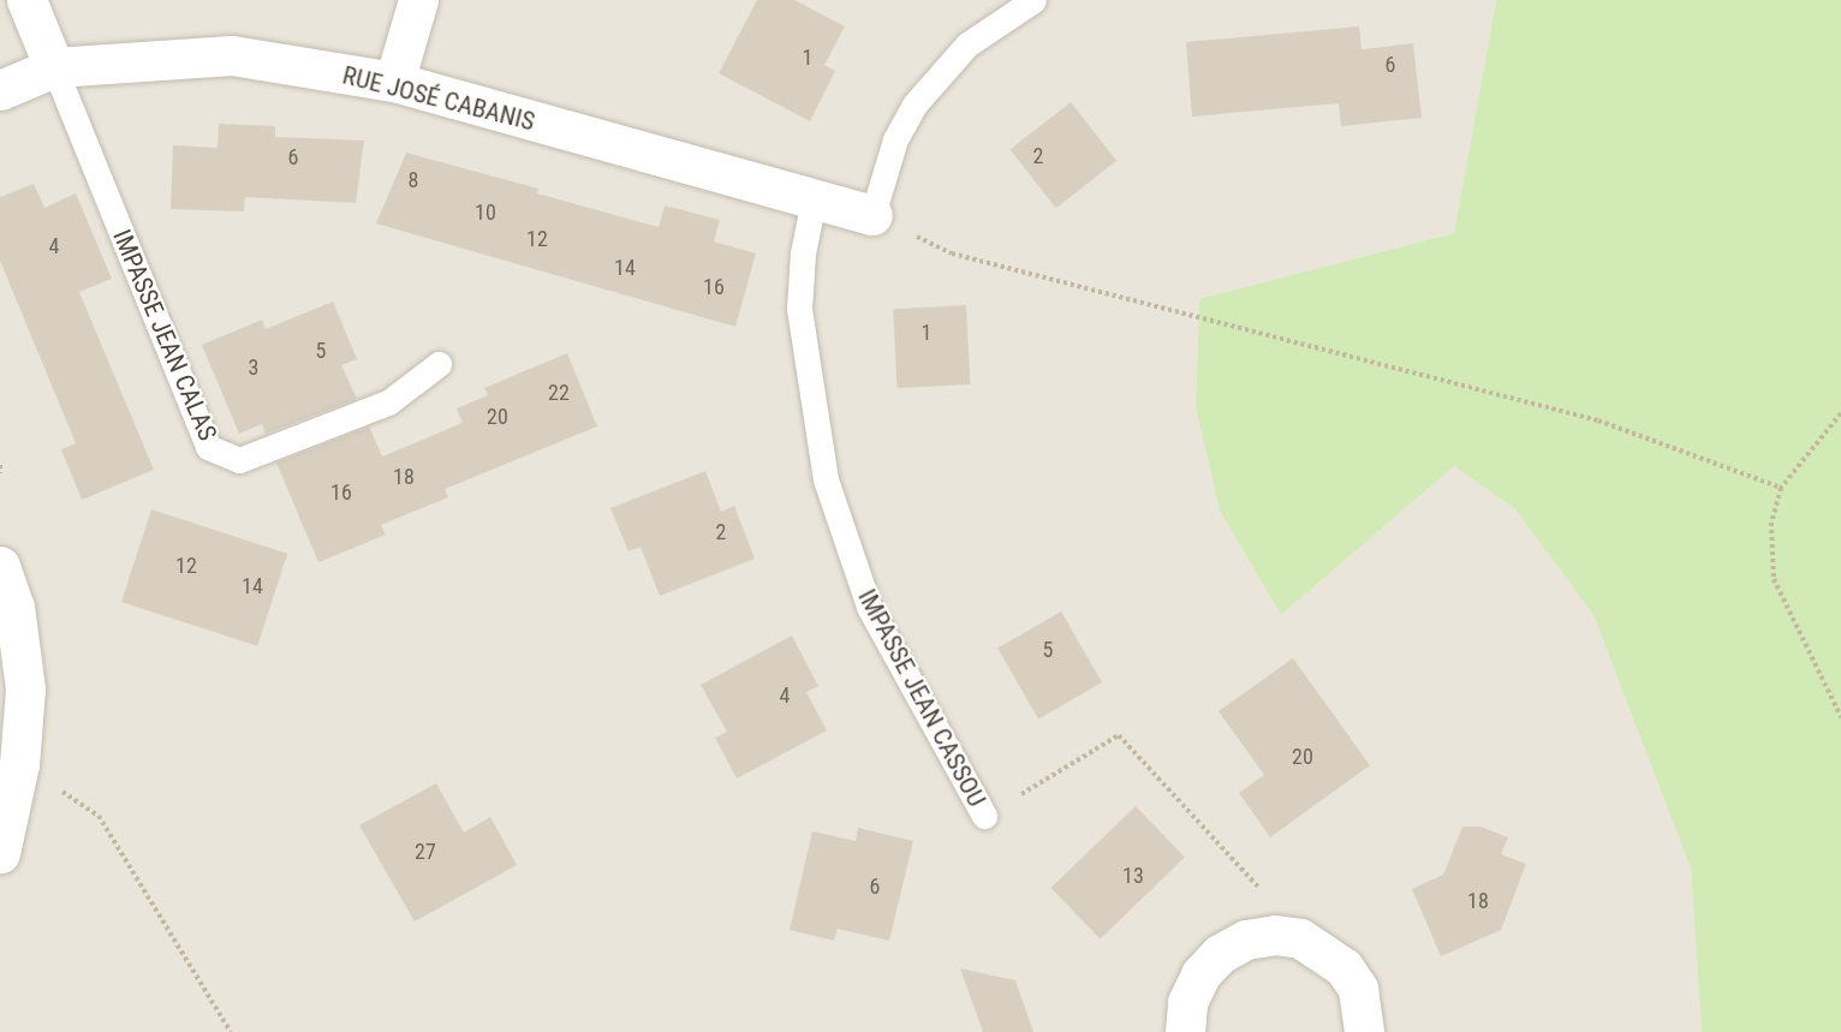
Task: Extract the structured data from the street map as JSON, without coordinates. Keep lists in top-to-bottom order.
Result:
{
  "streets": {
    "street": ["RUE JOSÉ CABANIS"],
    "lane": ["IMPASSE JEAN CALAS", "IMPASSE JEAN CASSOU"]
  },
  "crossings": [
    ["RUE JOSÉ CABANIS", "IMPASSE JEAN CALAS"],
    ["RUE JOSÉ CABANIS", "IMPASSE JEAN CASSOU"]
  ],
  "house_numbers": [
    "1",
    "6",
    "2",
    "6",
    "8",
    "10",
    "12",
    "4",
    "14",
    "16",
    "1",
    "5",
    "3",
    "22",
    "20",
    "18",
    "16",
    "2",
    "12",
    "14",
    "5",
    "4",
    "20",
    "27",
    "13",
    "6",
    "18"
  ]
}
